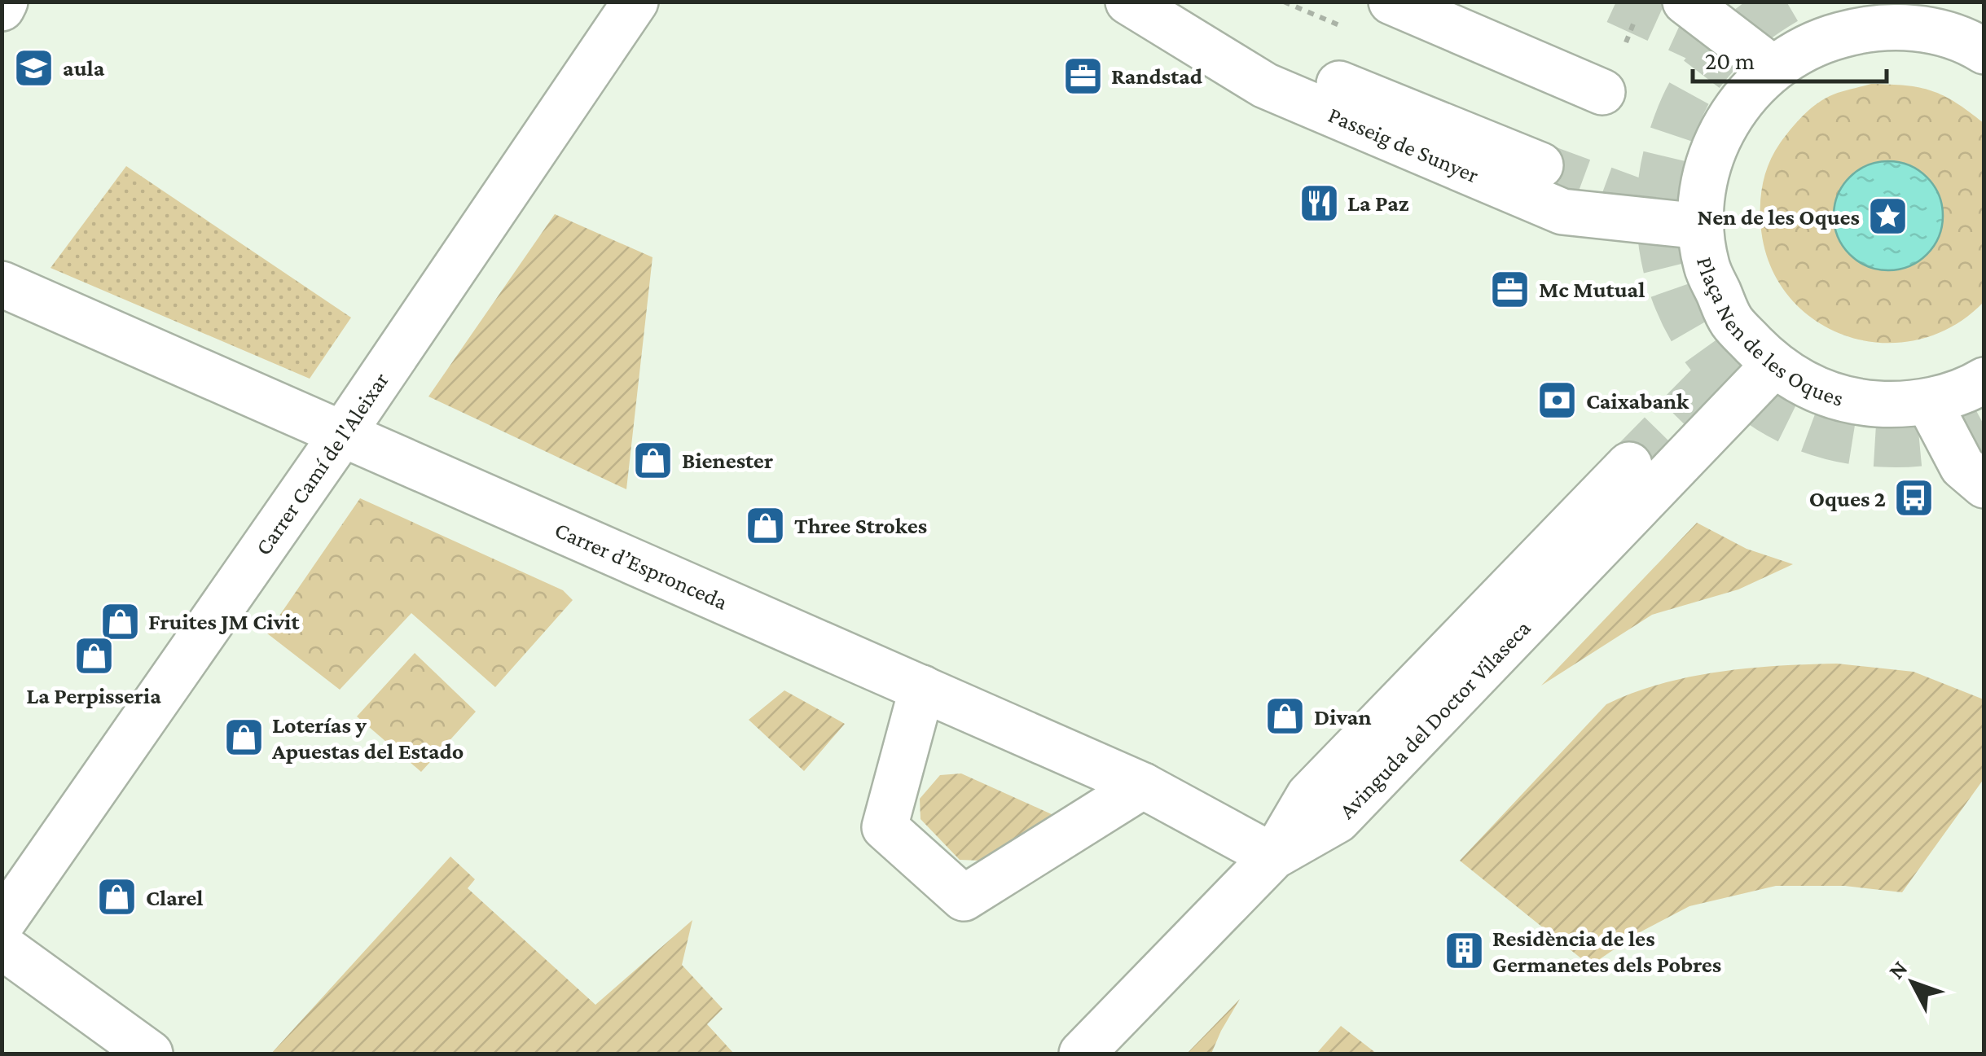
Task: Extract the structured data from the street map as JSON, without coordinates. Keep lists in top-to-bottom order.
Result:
{
  "streets": {
    "street": [
      "Passeig de Sunyer",
      "Plaça Nen de les Oques",
      "Carrer Camí de l'Aleixar",
      "Carrer d’Espronceda",
      "Avinguda del Doctor Vilaseca"
    ]
  },
  "crossings": [
    ["Passeig de Sunyer", "Plaça Nen de les Oques"],
    ["Plaça Nen de les Oques", "Avinguda del Doctor Vilaseca"],
    ["Carrer Camí de l'Aleixar", "Carrer d’Espronceda"],
    ["Carrer d’Espronceda", "Avinguda del Doctor Vilaseca"]
  ],
  "places": {
    "school or university": ["aula"],
    "office": ["Randstad", "Mc Mutual"],
    "restaurant": ["La Paz"],
    "place": ["Nen de les Oques"],
    "bank": ["Caixabank"],
    "shop": [
      "Bienester",
      "Three Strokes",
      "Fruites JM Civit",
      "La Perpisseria",
      "Divan",
      "Loterías y Apuestas del Estado",
      "Clarel"
    ],
    "bus stop": ["Oques 2"],
    "building": ["Residència de les Germanetes dels Pobres"]
  },
  "scale_bar": "20 m",
  "north": "top left"
}
